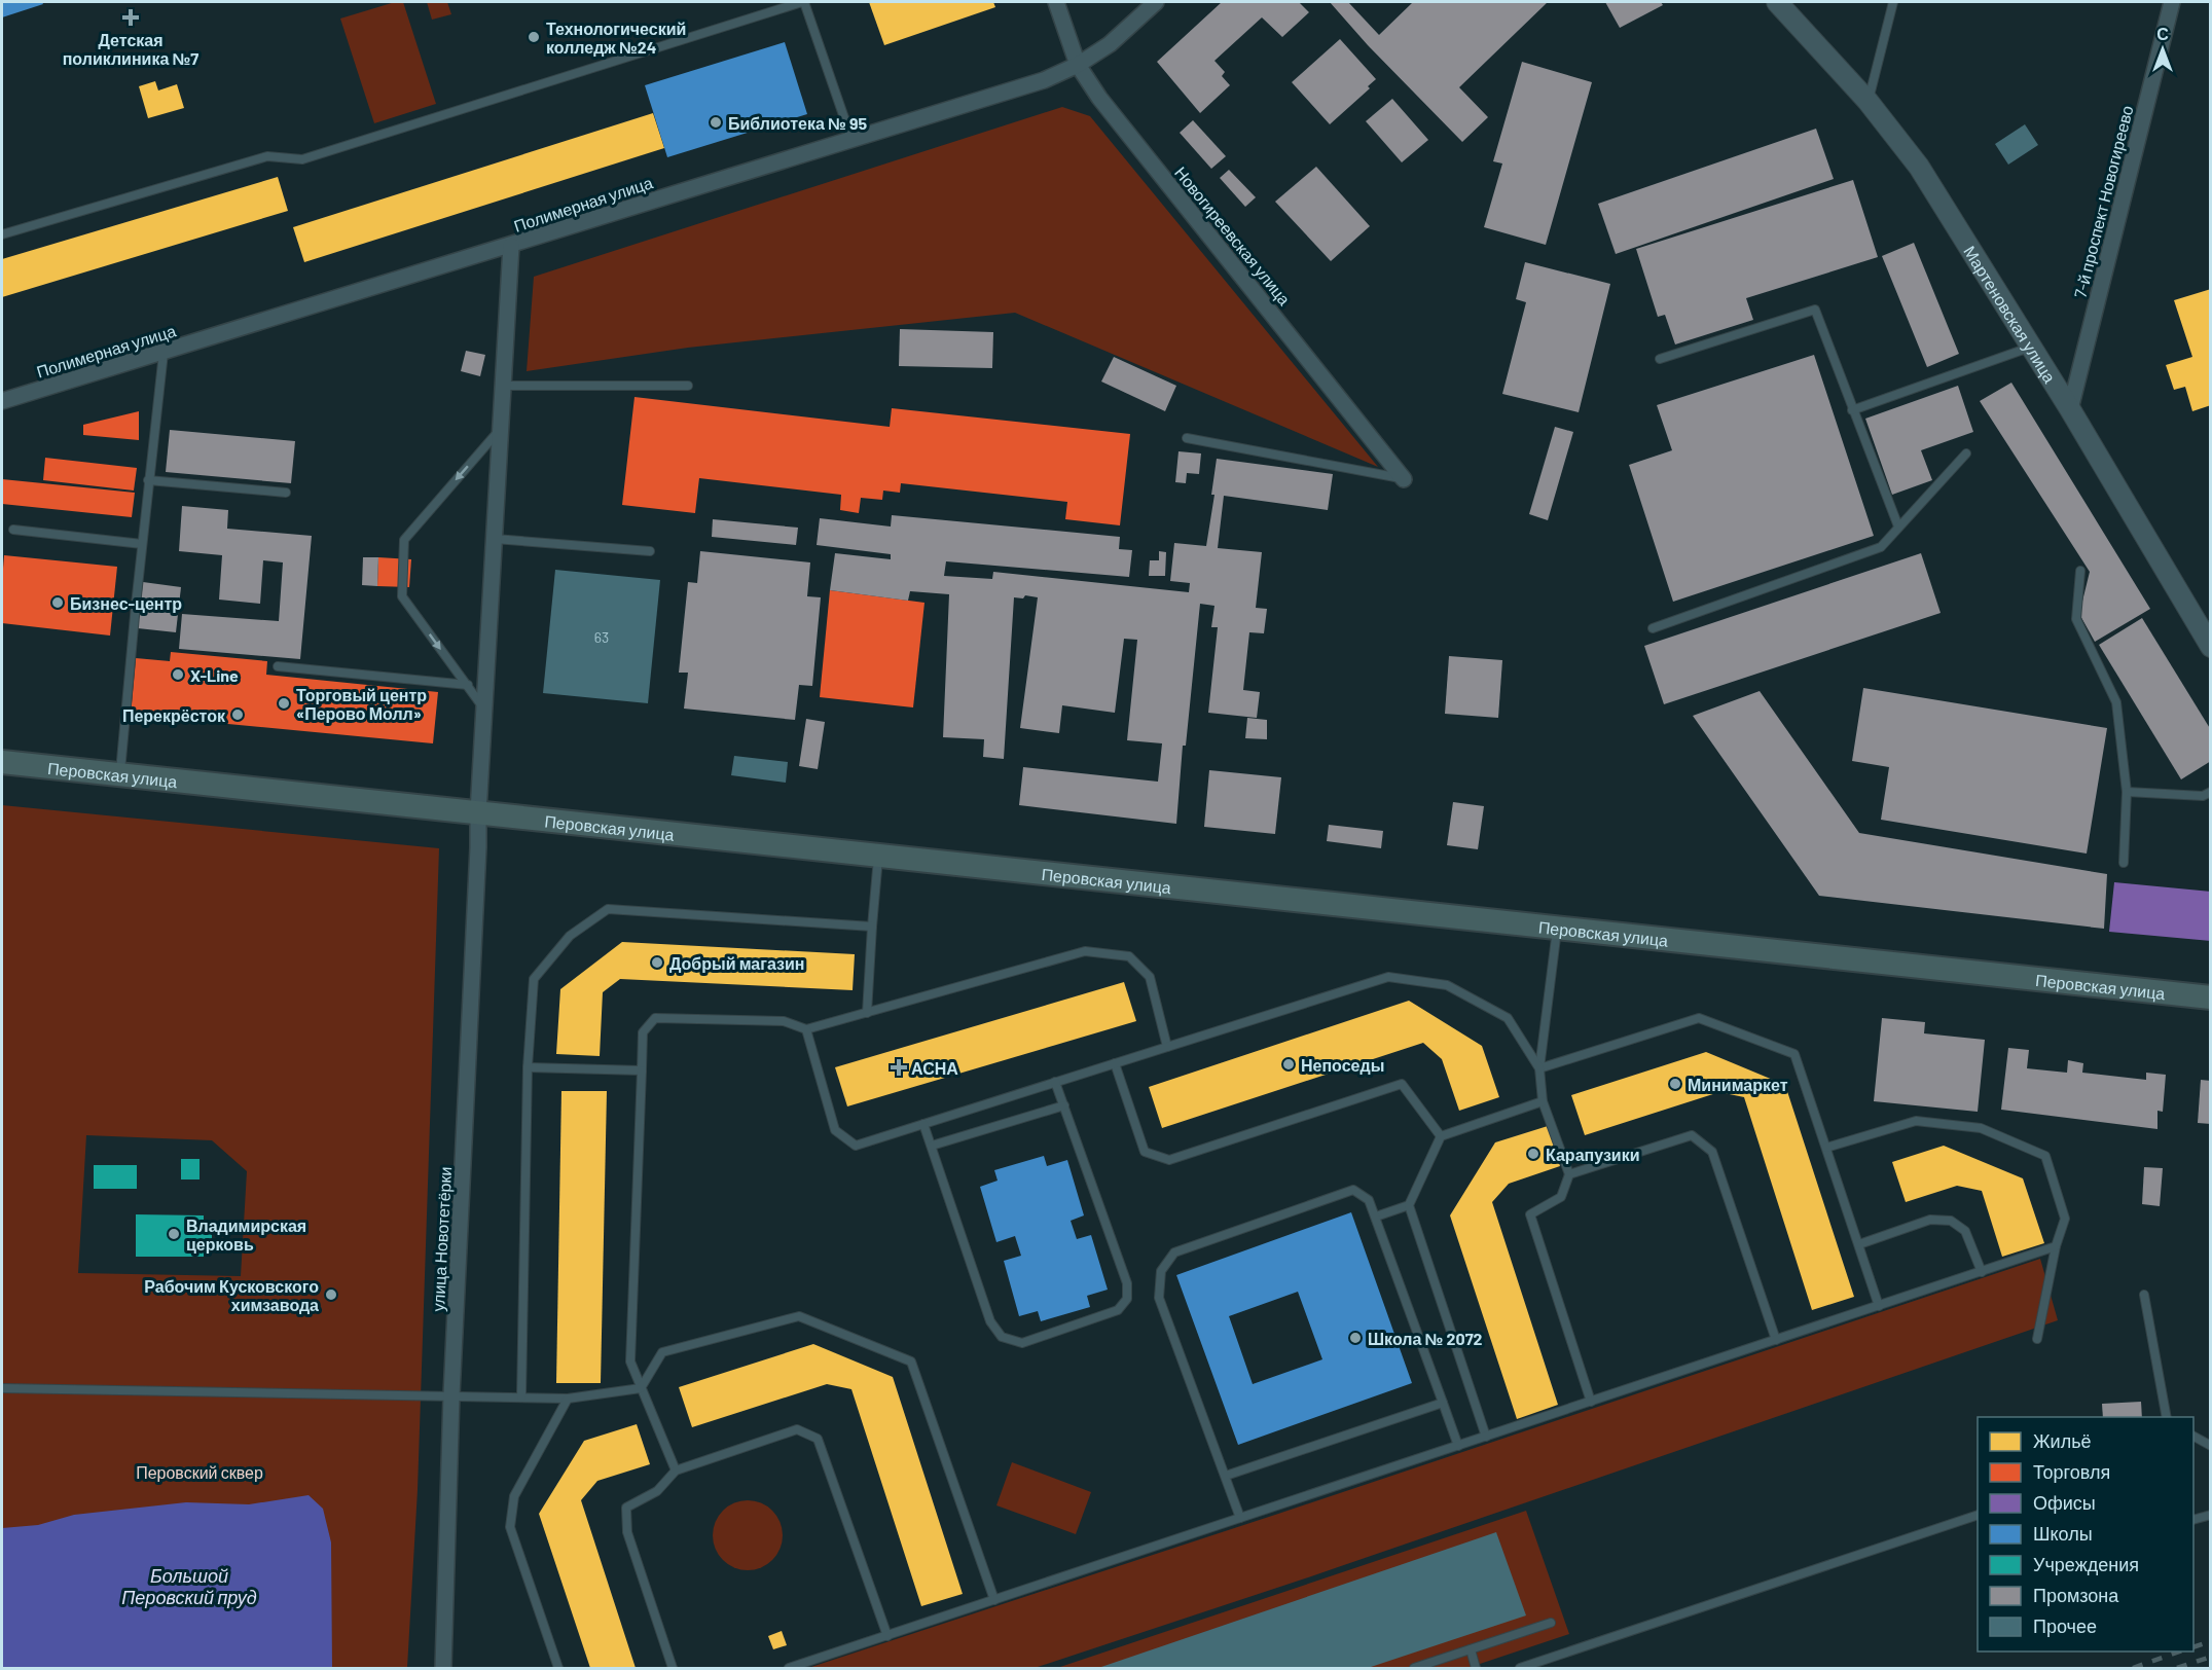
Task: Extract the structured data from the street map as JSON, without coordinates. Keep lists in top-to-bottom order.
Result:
{
  "streets": {
    "main road": ["Перовская улица"],
    "street": [
      "7-й проспект Новогиреево",
      "Полимерная улица",
      "Новогиреевская улица",
      "Мартеновская улица",
      "улица Новотетёрки"
    ]
  },
  "crossings": [
    ["7-й проспект Новогиреево", "Мартеновская улица"],
    ["Полимерная улица", "Новогиреевская улица"],
    ["Полимерная улица", "улица Новотетёрки"],
    ["Перовская улица", "улица Новотетёрки"]
  ],
  "water": ["Большой Перовский пруд"],
  "parks": ["Перовский сквер"],
  "places": {
    "health": ["Детская поликлиника №7", "АСНА"],
    "other": [
      "Технологический колледж №24",
      "Библиотека № 95",
      "Бизнес-центр",
      "X-Line",
      "Торговый центр «Перово Молл»",
      "Перекрёсток",
      "Добрый магазин",
      "Непоседы",
      "Минимаркет",
      "Карапузики",
      "Владимирская церковь",
      "Рабочим Кусковского химзавода",
      "Школа № 2072"
    ]
  },
  "house_numbers": ["63"],
  "legend": [
    "Жильё",
    "Торговля",
    "Офисы",
    "Школы",
    "Учреждения",
    "Промзона",
    "Прочее"
  ],
  "north": "top"
}
